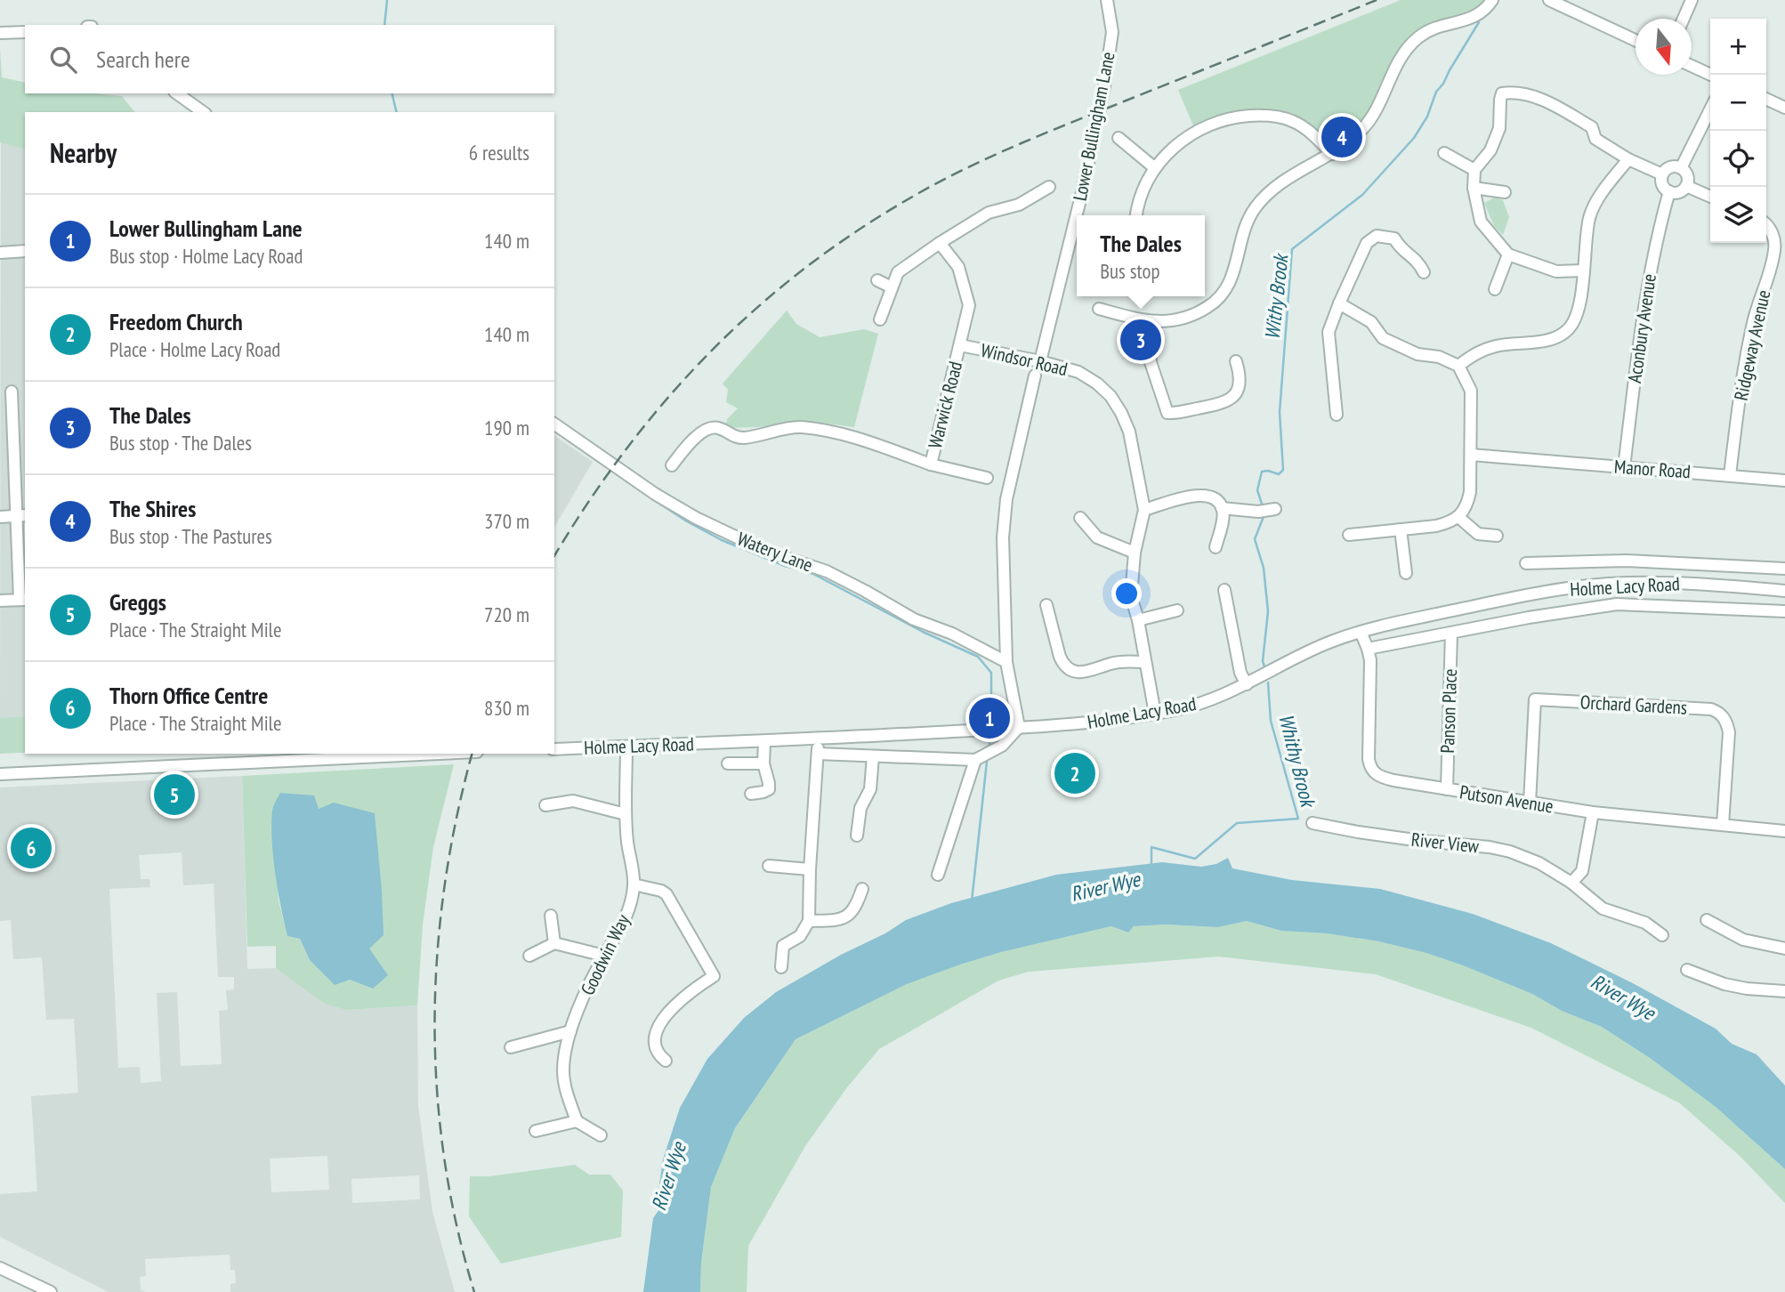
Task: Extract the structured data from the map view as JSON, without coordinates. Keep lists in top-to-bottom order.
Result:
{
  "streets": {
    "street": [
      "Lower Bullingham Lane",
      "Aconbury Avenue",
      "Ridgeway Avenue",
      "Windsor Road",
      "Warwick Road",
      "Manor Road",
      "Watery Lane",
      "Holme Lacy Road",
      "Orchard Gardens",
      "Panson Place",
      "Putson Avenue",
      "River View",
      "Goodwin Way"
    ]
  },
  "crossings": [
    ["Lower Bullingham Lane", "Windsor Road"],
    ["Aconbury Avenue", "Manor Road"],
    ["Ridgeway Avenue", "Manor Road"],
    ["Windsor Road", "Warwick Road"],
    ["Holme Lacy Road", "Putson Avenue"],
    ["Holme Lacy Road", "Goodwin Way"],
    ["Orchard Gardens", "Putson Avenue"],
    ["Panson Place", "Putson Avenue"]
  ],
  "water": ["Withy Brook", "Whithy Brook", "River Wye"],
  "north": "bottom",
  "page": {
    "map_buttons": ["+", "−"],
    "search": "Search here",
    "heading": ["Nearby", "6 results"],
    "pins": [
      "4",
      "3",
      "1",
      "2",
      "5",
      "6"
    ],
    "list": [
      {
        "mark": "1",
        "name": "Lower Bullingham Lane",
        "note": "Bus stop · Holme Lacy Road",
        "value": "140 m"
      },
      {
        "mark": "2",
        "name": "Freedom Church",
        "note": "Place · Holme Lacy Road",
        "value": "140 m"
      },
      {
        "mark": "3",
        "name": "The Dales",
        "note": "Bus stop · The Dales",
        "value": "190 m"
      },
      {
        "mark": "4",
        "name": "The Shires",
        "note": "Bus stop · The Pastures",
        "value": "370 m"
      },
      {
        "mark": "5",
        "name": "Greggs",
        "note": "Place · The Straight Mile",
        "value": "720 m"
      },
      {
        "mark": "6",
        "name": "Thorn Office Centre",
        "note": "Place · The Straight Mile",
        "value": "830 m"
      }
    ],
    "popup": ["The Dales", "Bus stop"]
  }
}
